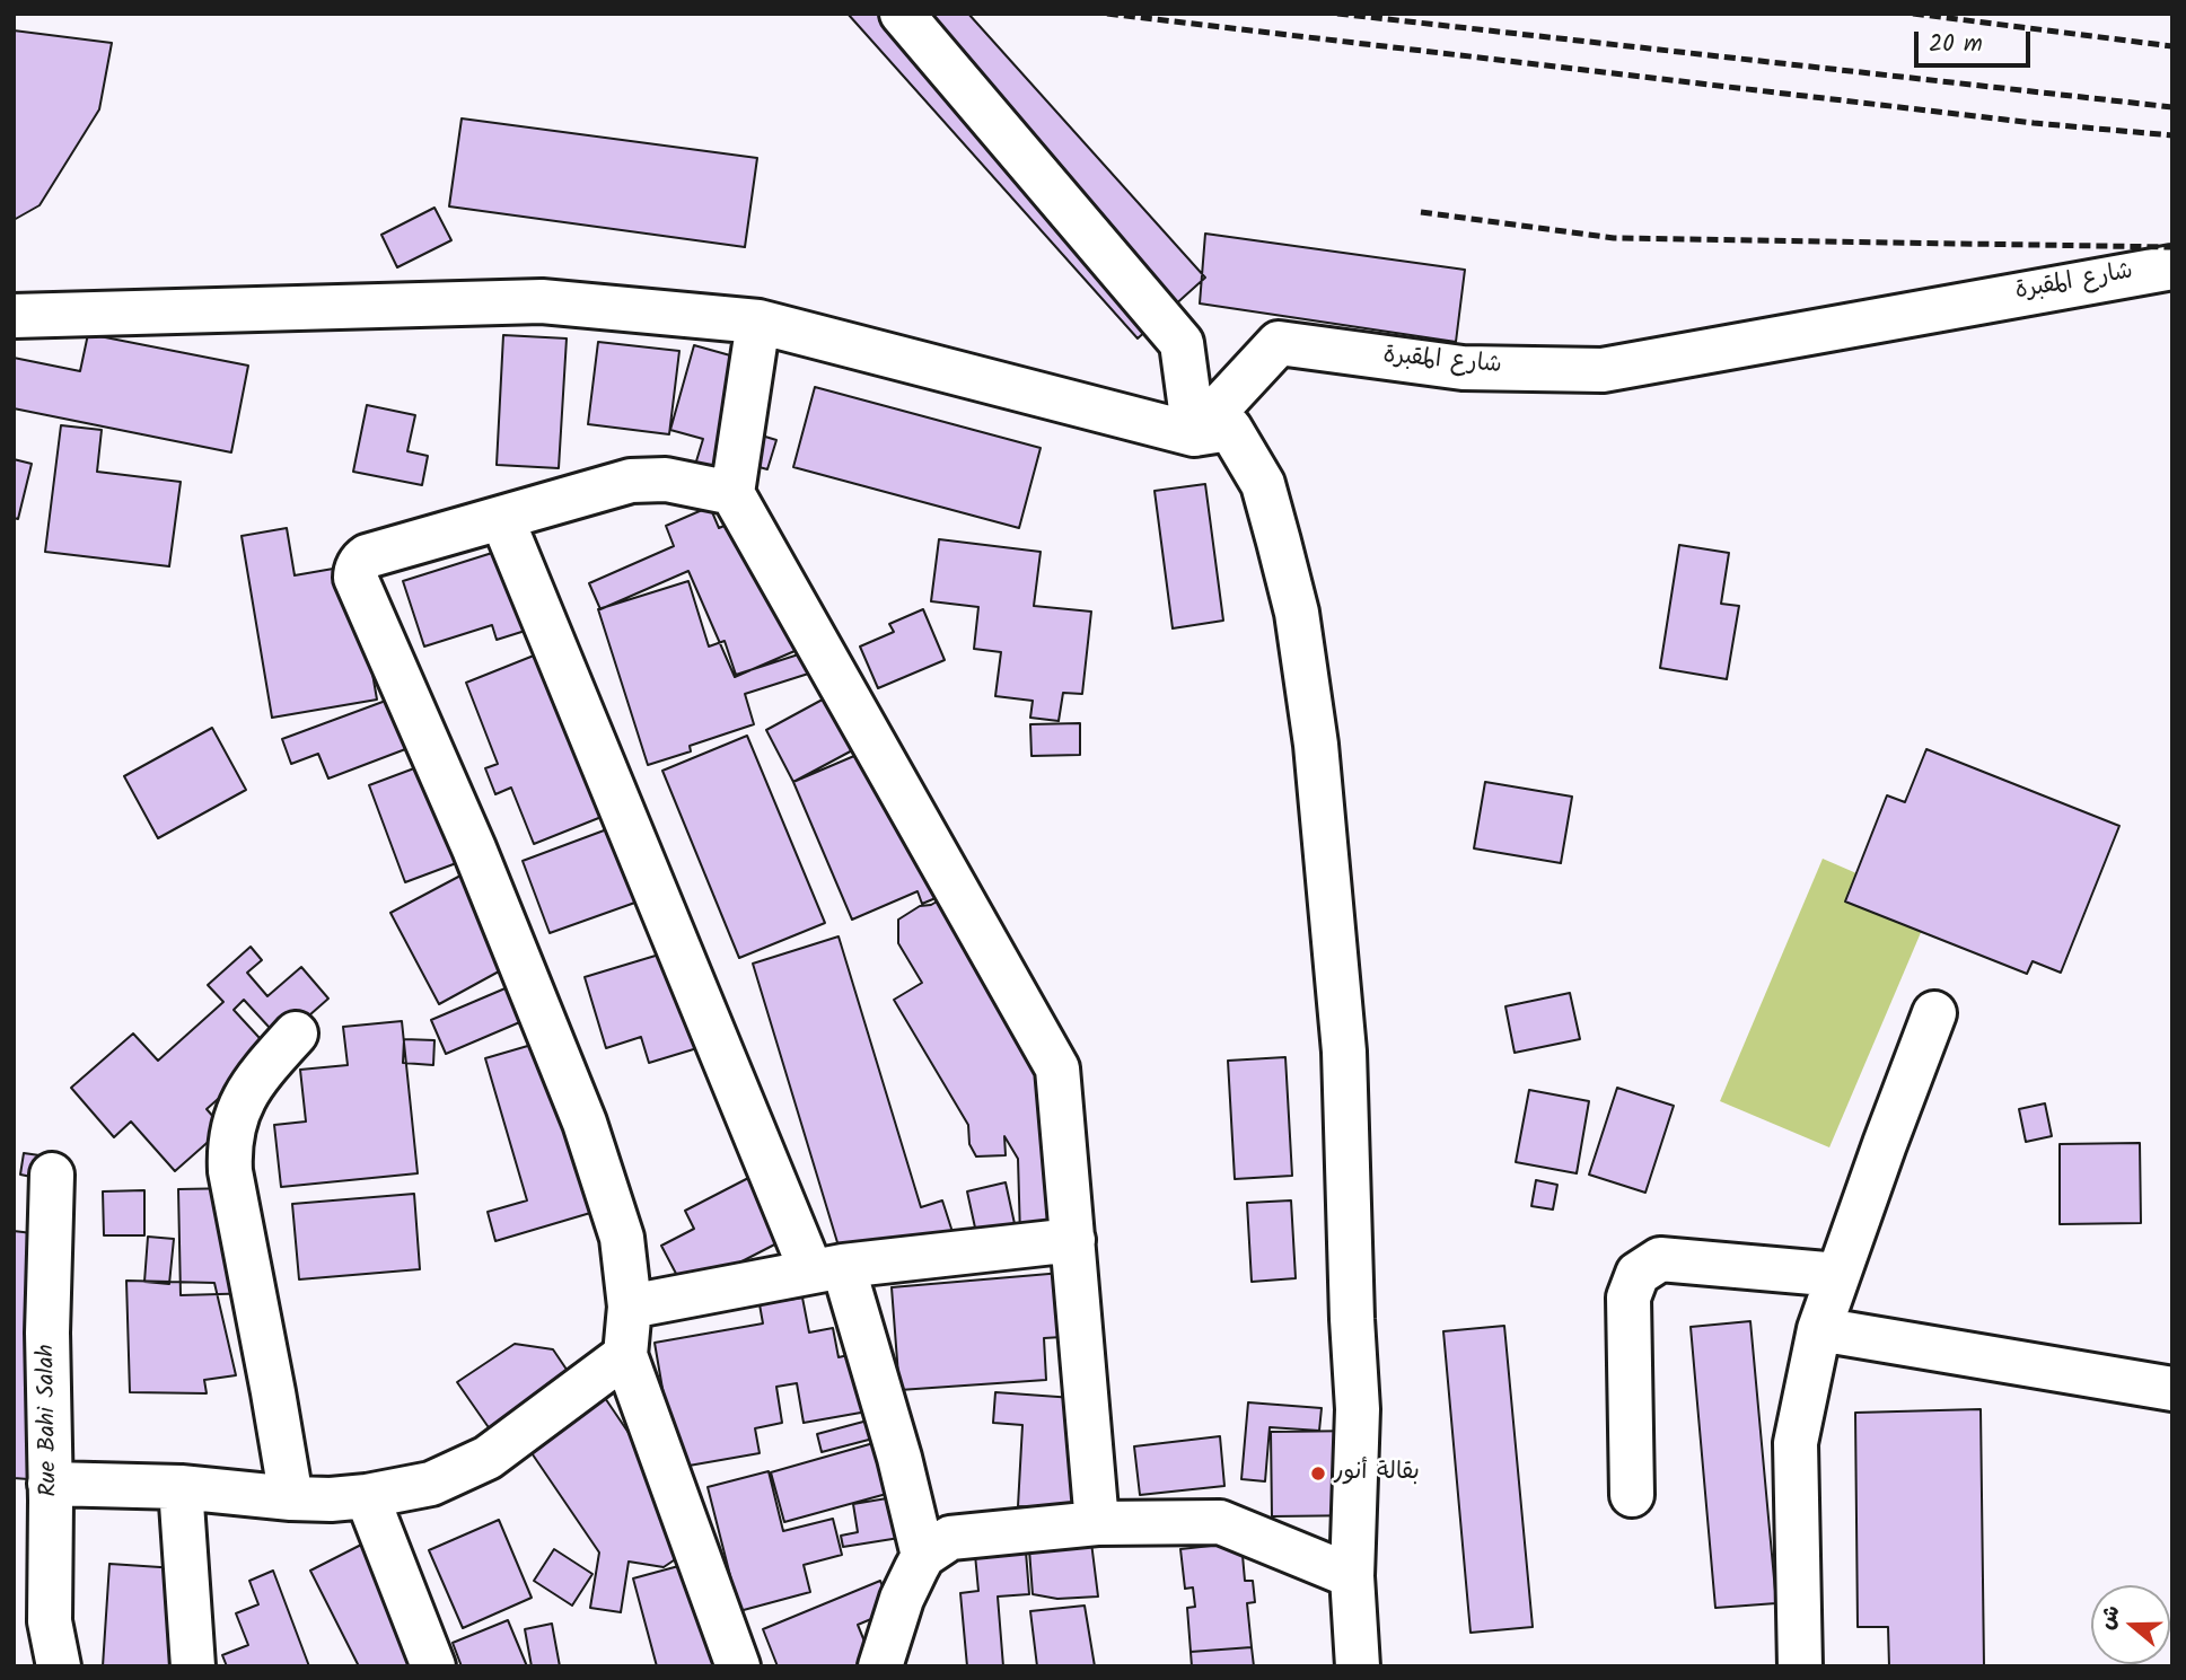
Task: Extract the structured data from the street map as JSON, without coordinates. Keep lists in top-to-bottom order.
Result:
{
  "streets": {
    "street": ["شارع المقبرة", "Rue Bahi Salah"]
  },
  "places": ["بقالة أنور"],
  "scale_bar": "20 m",
  "north": "left"
}
